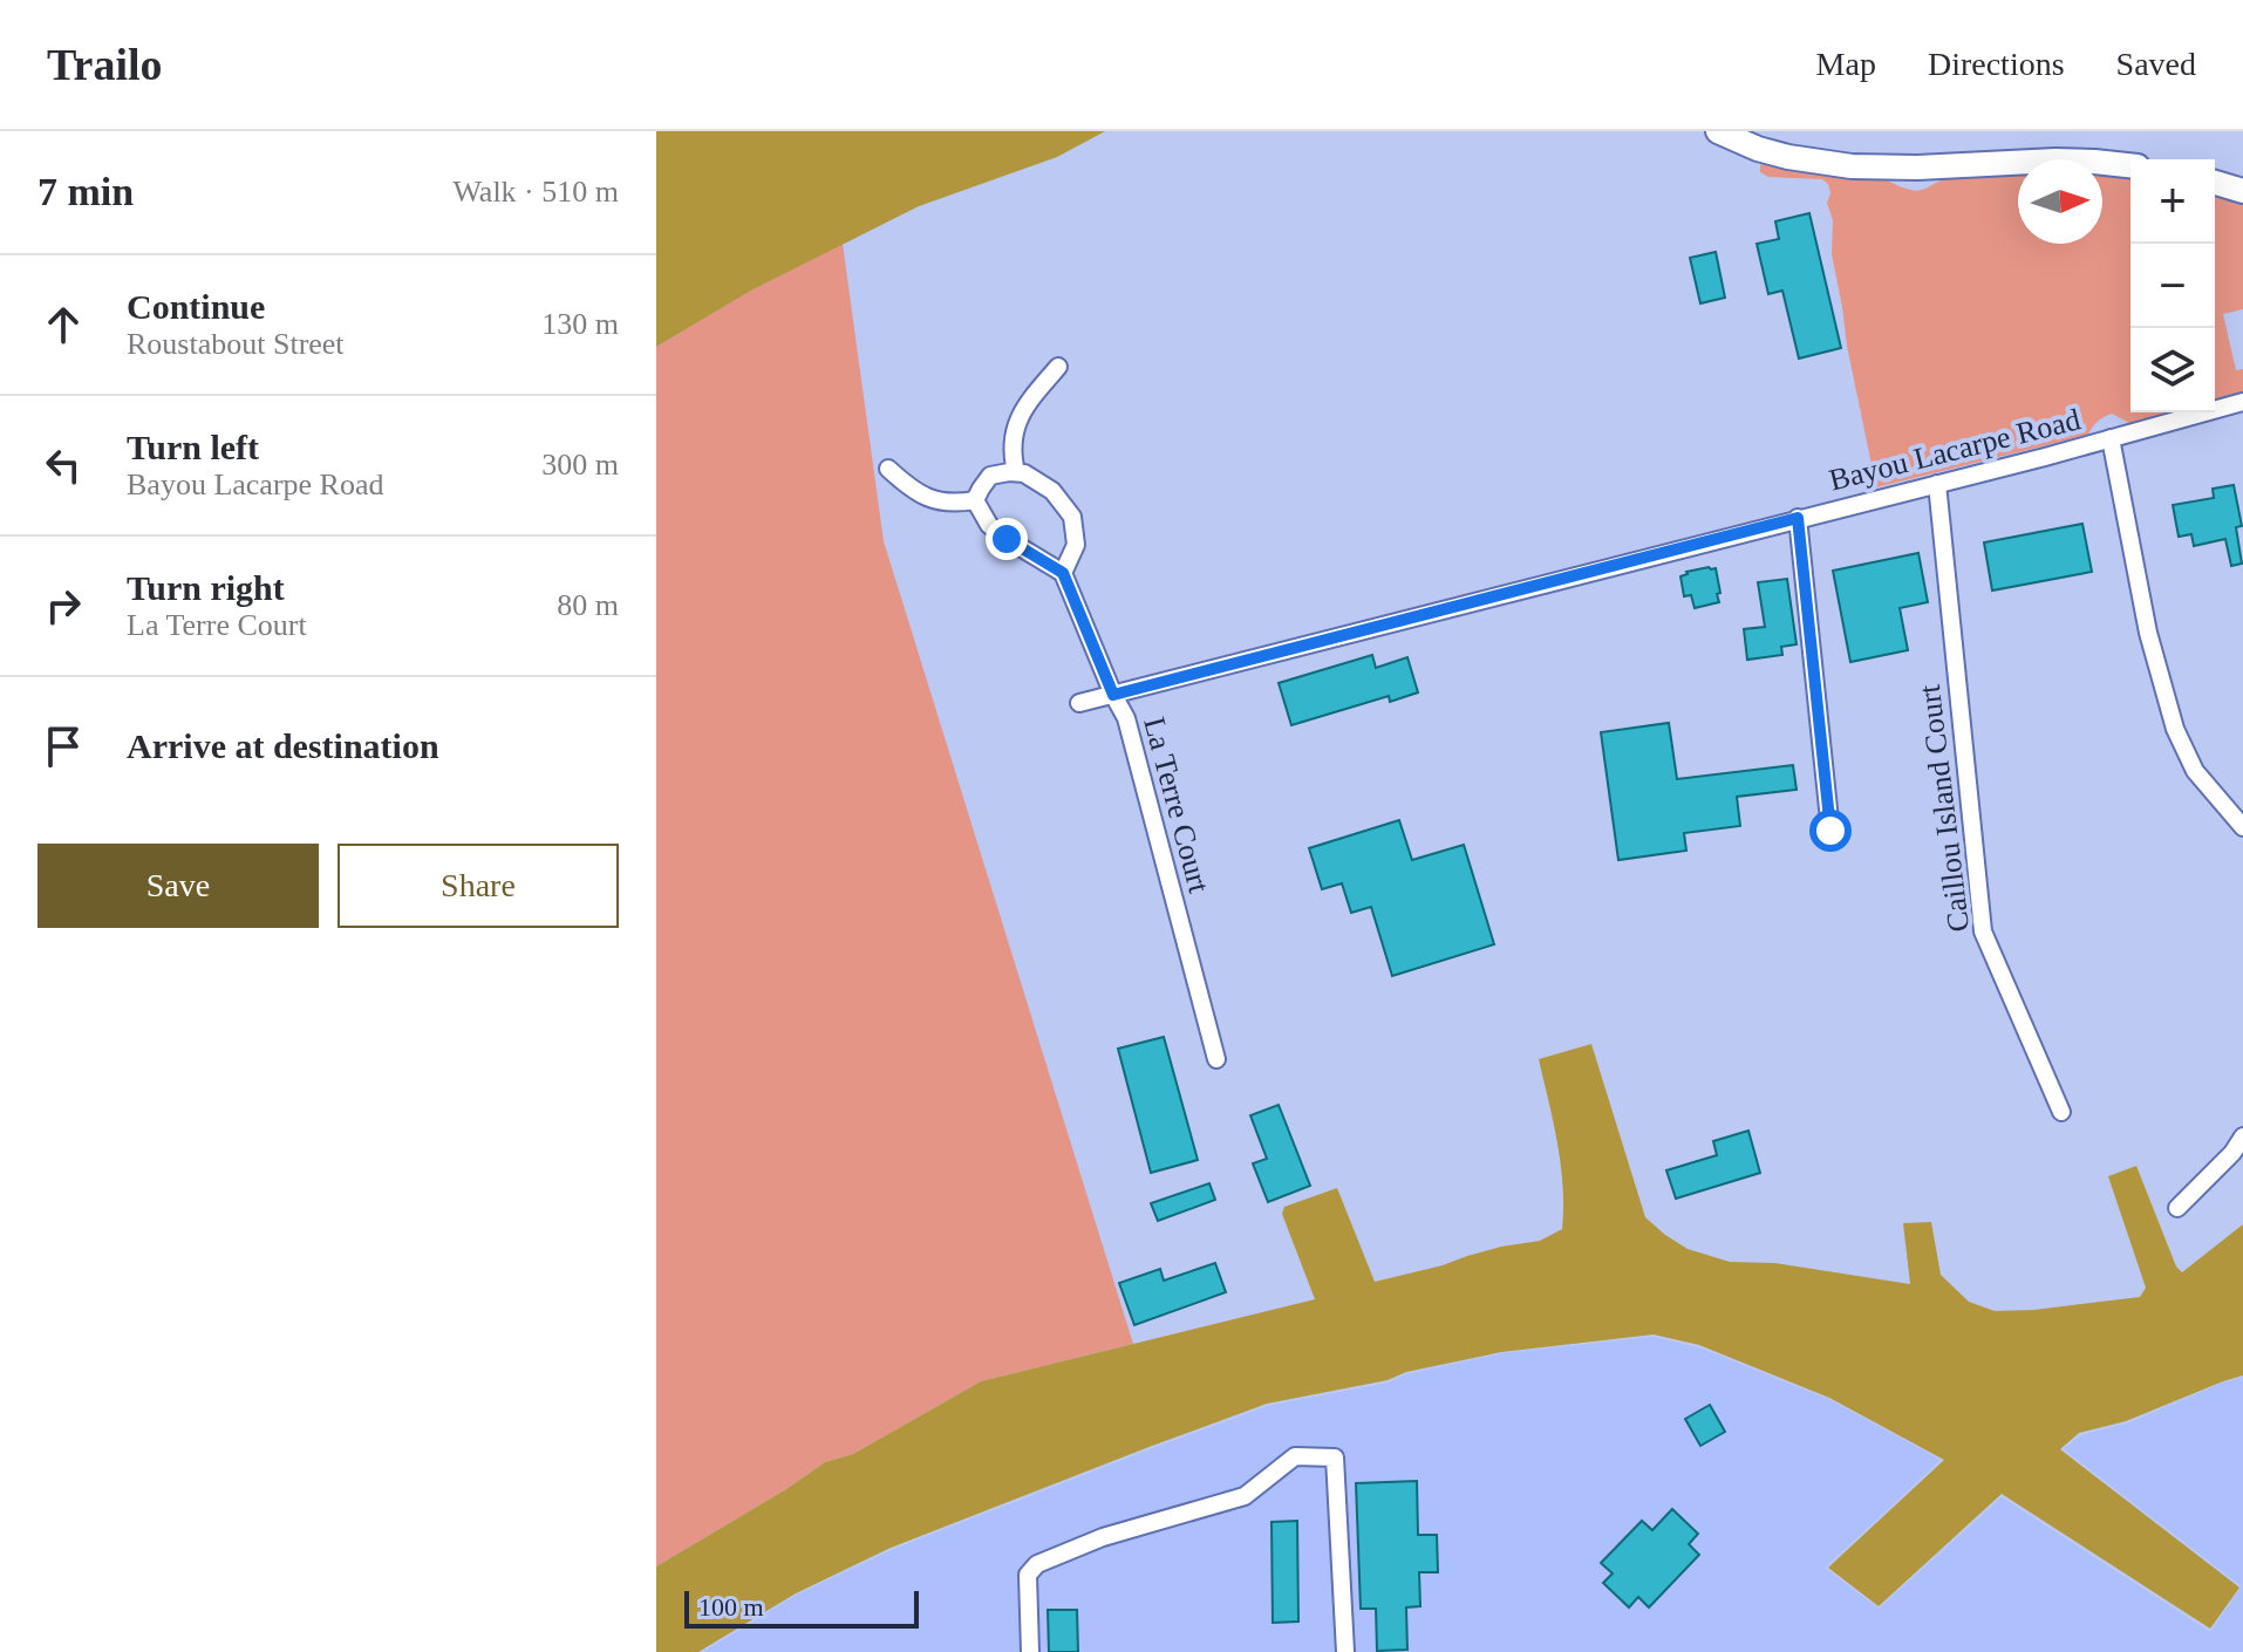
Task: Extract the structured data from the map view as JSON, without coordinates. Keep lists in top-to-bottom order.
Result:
{
  "streets": {
    "street": ["Bayou Lacarpe Road", "La Terre Court", "Caillou Island Court"]
  },
  "crossings": [
    ["Bayou Lacarpe Road", "La Terre Court"],
    ["Bayou Lacarpe Road", "Caillou Island Court"]
  ],
  "scale_bar": "100 m",
  "north": "right",
  "page": {
    "header": "Trailo",
    "nav": ["Map", "Directions", "Saved"],
    "heading": ["7 min", "Walk · 510 m"],
    "map_buttons": ["+", "−"],
    "list": [
      ["Continue", "Roustabout Street", "130 m"],
      ["Turn left", "Bayou Lacarpe Road", "300 m"],
      ["Turn right", "La Terre Court", "80 m"],
      "Arrive at destination"
    ],
    "buttons": ["Save", "Share"],
    "scale": "100 m"
  }
}
